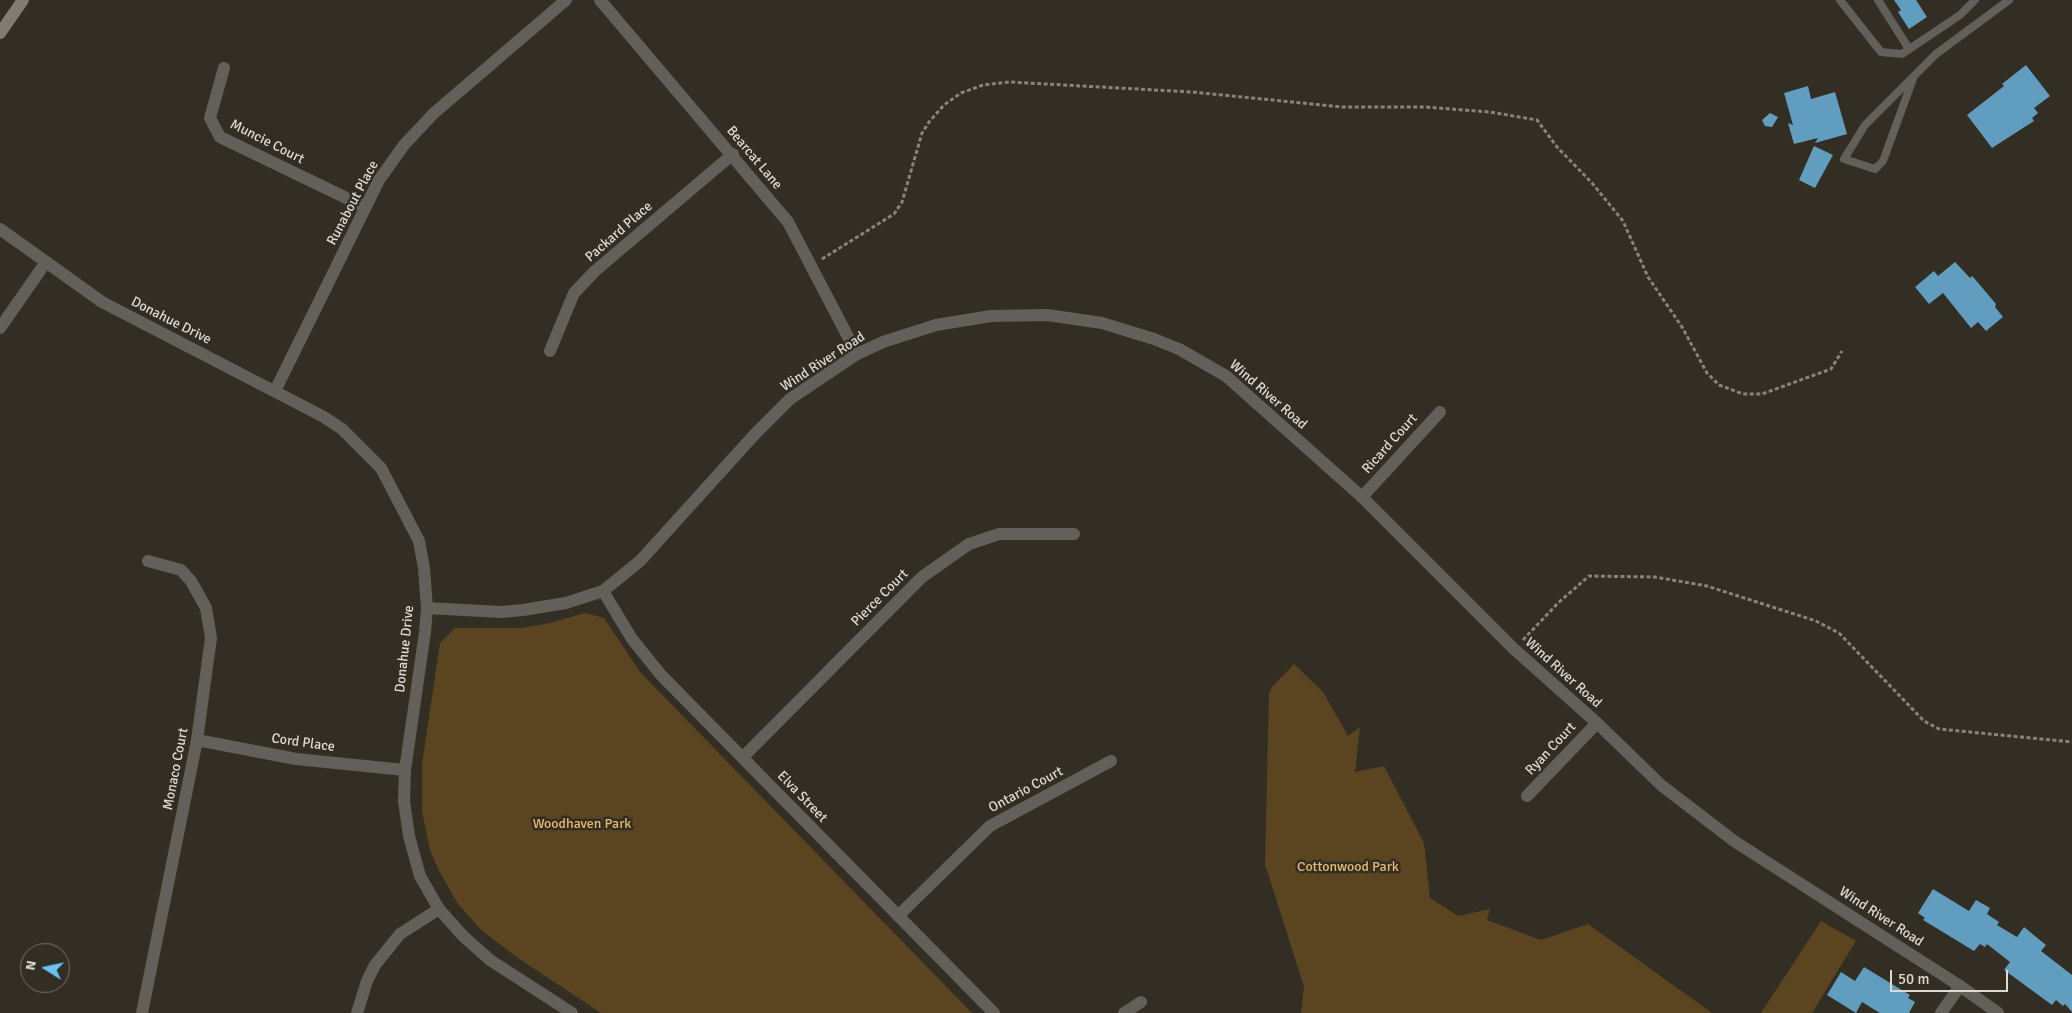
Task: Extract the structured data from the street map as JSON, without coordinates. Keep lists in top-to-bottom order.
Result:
{
  "streets": {
    "street": [
      "Muncie Court",
      "Bearcat Lane",
      "Runabout Place",
      "Packard Place",
      "Donahue Drive",
      "Wind River Road",
      "Ricard Court",
      "Pierce Court",
      "Cord Place",
      "Ryan Court",
      "Monaco Court",
      "Ontario Court",
      "Elva Street"
    ]
  },
  "crossings": [
    ["Muncie Court", "Runabout Place"],
    ["Bearcat Lane", "Packard Place"],
    ["Bearcat Lane", "Wind River Road"],
    ["Runabout Place", "Donahue Drive"],
    ["Donahue Drive", "Wind River Road"],
    ["Donahue Drive", "Cord Place"],
    ["Wind River Road", "Ricard Court"],
    ["Wind River Road", "Ryan Court"],
    ["Wind River Road", "Elva Street"],
    ["Pierce Court", "Elva Street"],
    ["Cord Place", "Monaco Court"],
    ["Ontario Court", "Elva Street"]
  ],
  "parks": ["Woodhaven Park", "Cottonwood Park"],
  "scale_bar": "50 m",
  "north": "left"
}
